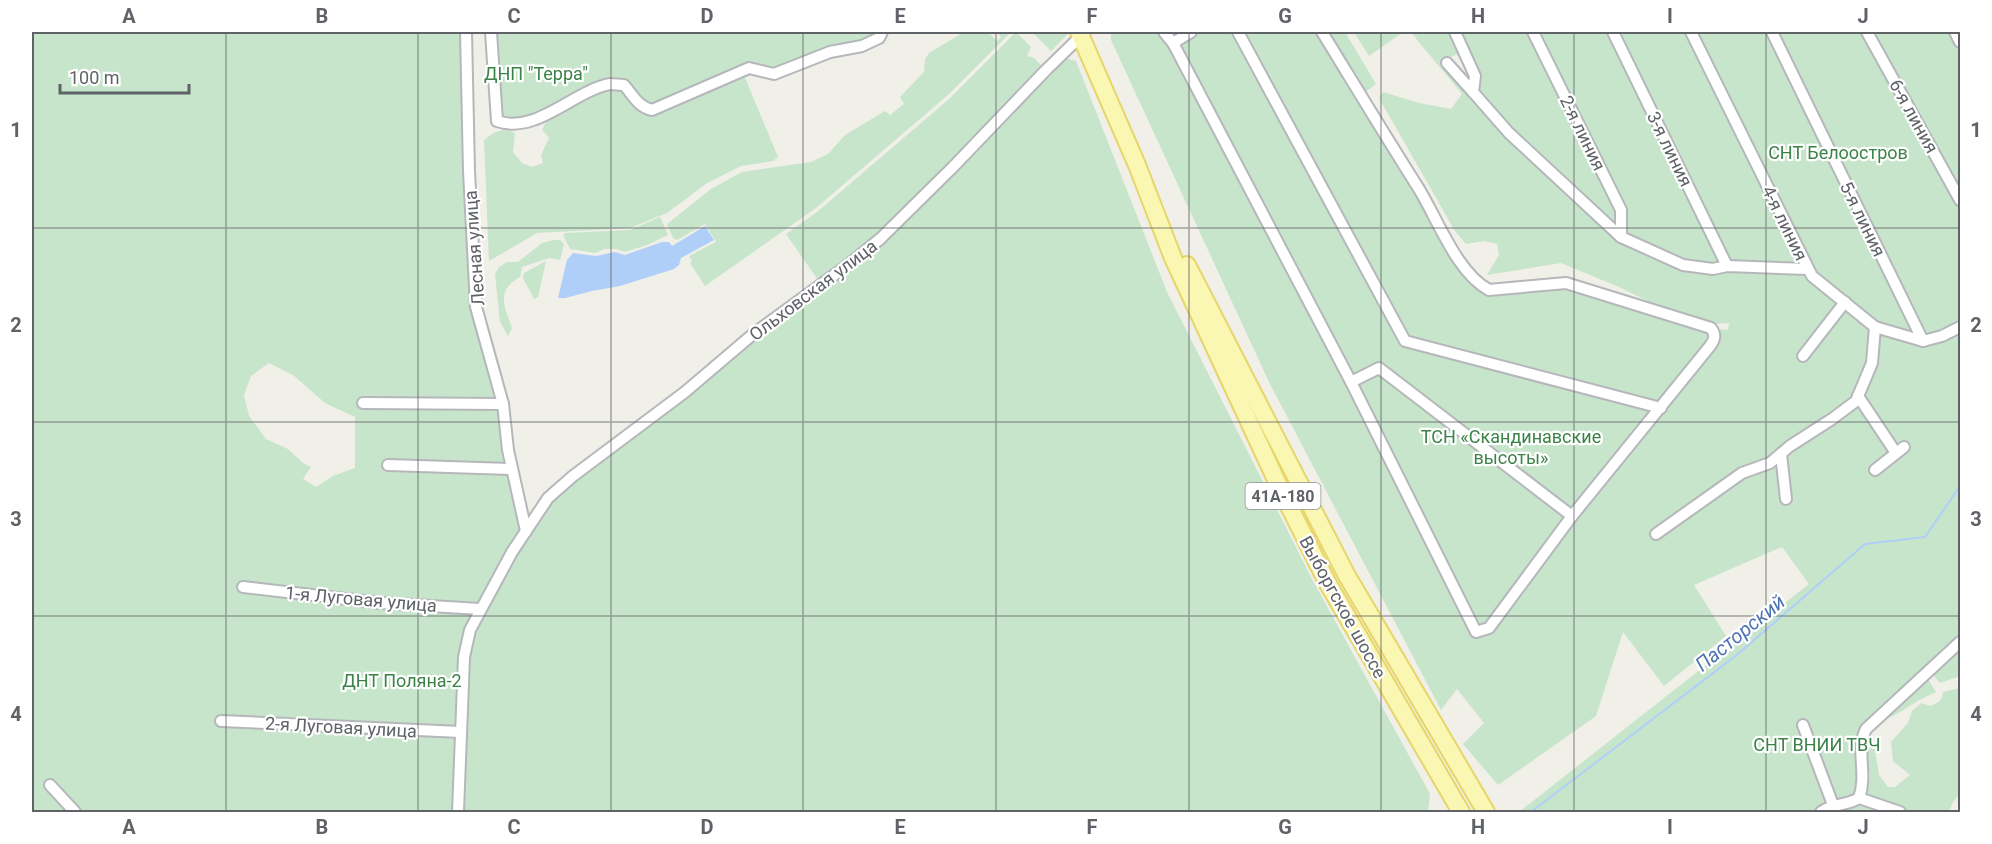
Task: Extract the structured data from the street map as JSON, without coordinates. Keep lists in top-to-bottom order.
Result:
{
  "streets": {
    "main road": ["41А-180", "Выборгское шоссе"],
    "street": [
      "6-я линия",
      "2-я линия",
      "3-я линия",
      "5-я линия",
      "4-я линия",
      "Лесная улица",
      "Ольховская улица",
      "1-я Луговая улица",
      "2-я Луговая улица"
    ]
  },
  "crossings": [
    ["Лесная улица", "Ольховская улица"],
    ["Ольховская улица", "1-я Луговая улица"],
    ["Ольховская улица", "Выборгское шоссе"],
    ["Ольховская улица", "2-я Луговая улица"]
  ],
  "water": ["Пасторский"],
  "parks": [
    "ДНП \"Терра\"",
    "СНТ Белоостров",
    "ТСН «Скандинавские высоты»",
    "ДНТ Поляна-2",
    "СНТ ВНИИ ТВЧ"
  ],
  "scale_bar": "100 m",
  "grid": {
    "columns": [
      "A",
      "B",
      "C",
      "D",
      "E",
      "F",
      "G",
      "H",
      "I",
      "J"
    ],
    "rows": [
      "1",
      "2",
      "3",
      "4"
    ]
  }
}
